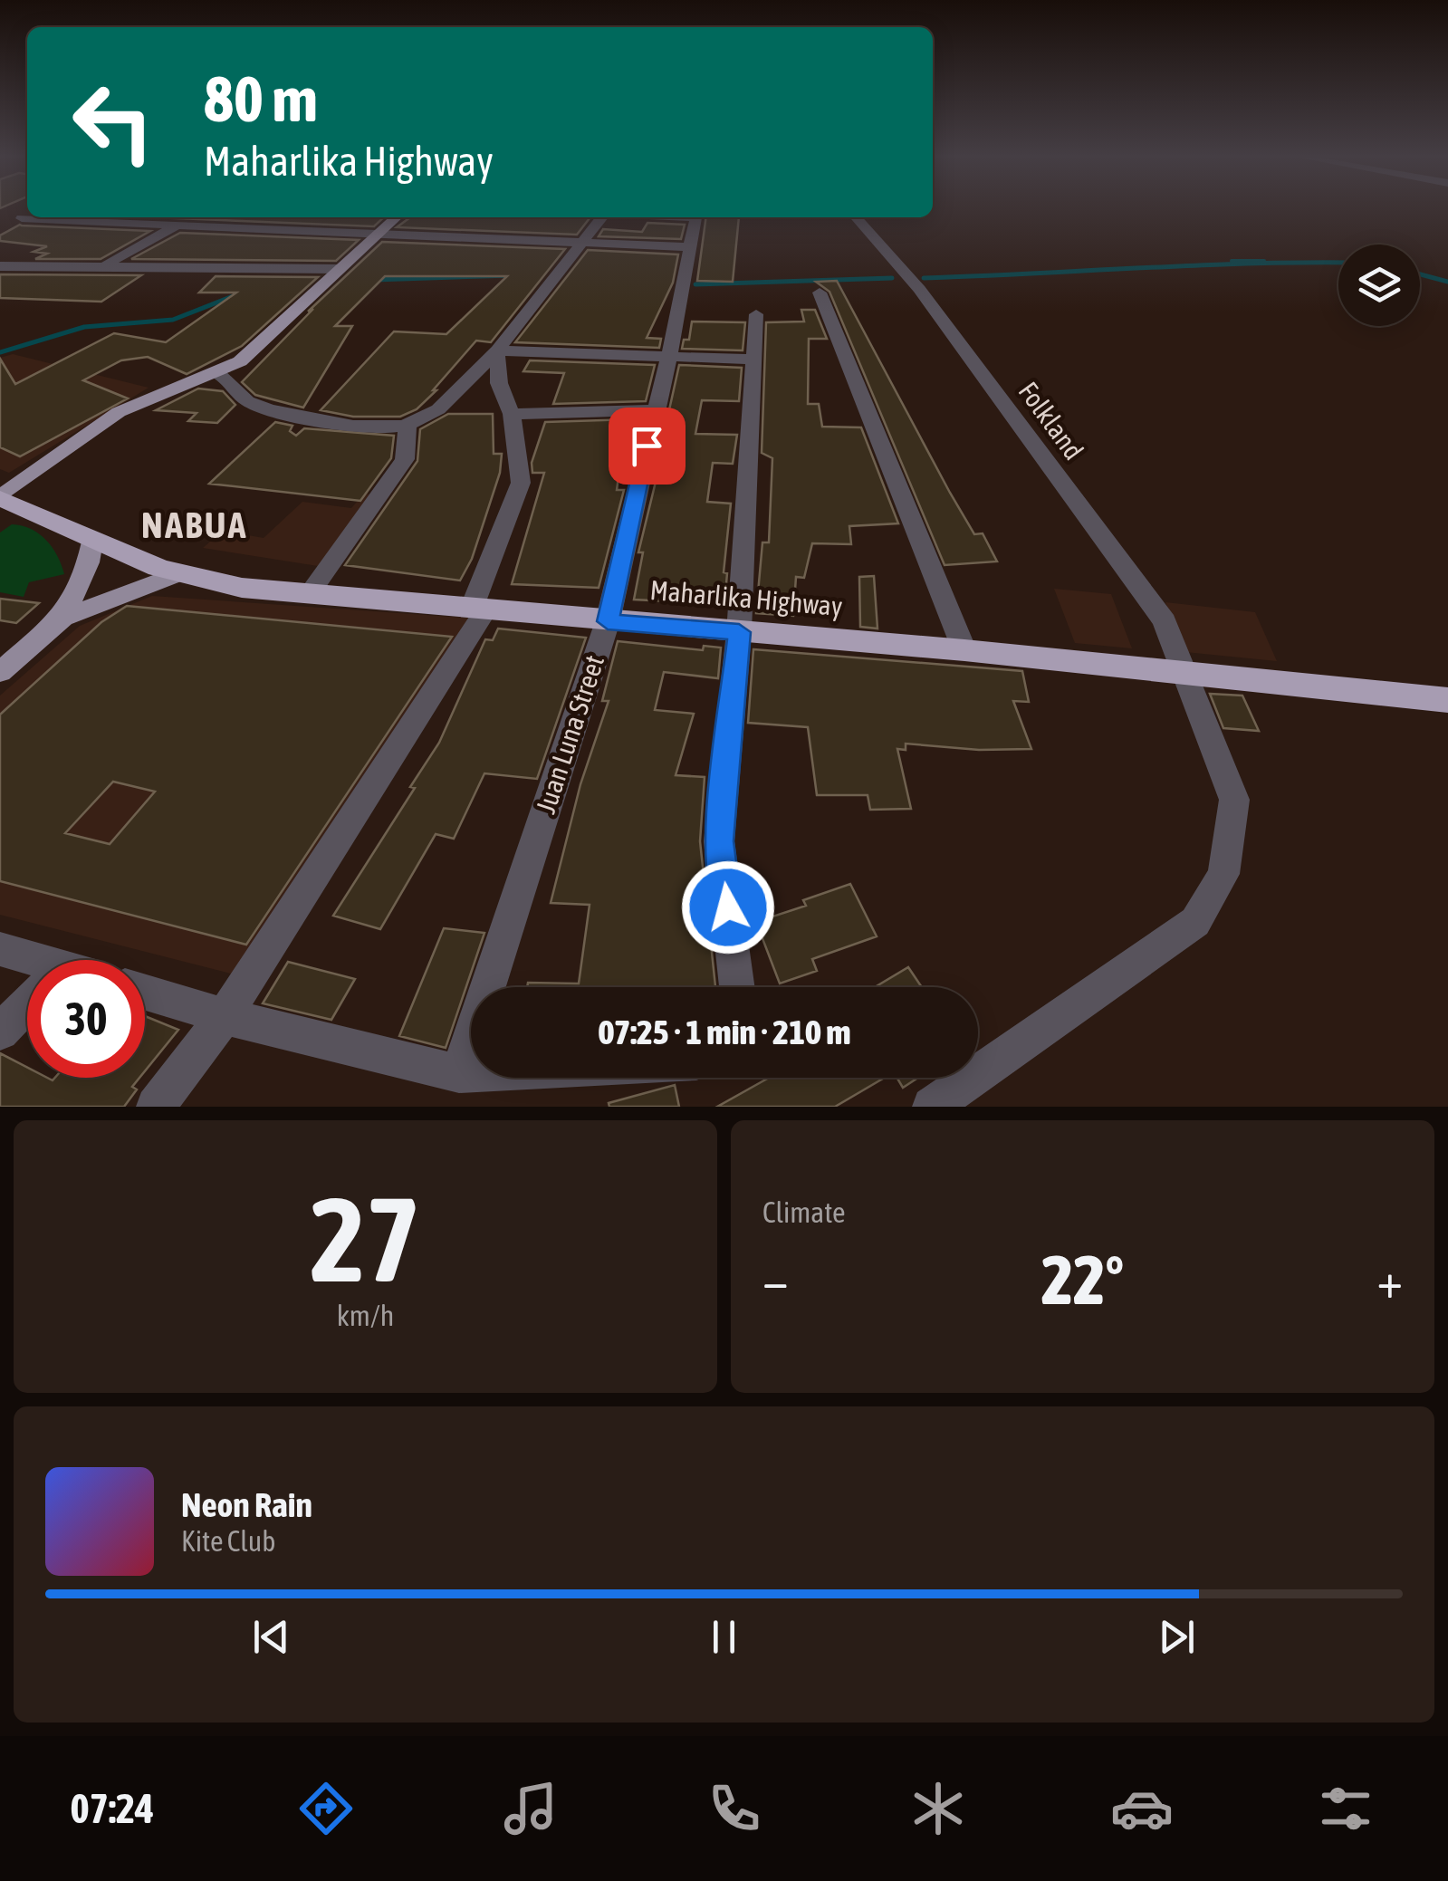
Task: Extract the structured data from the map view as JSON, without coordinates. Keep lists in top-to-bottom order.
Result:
{
  "streets": {
    "highway": ["Maharlika Highway"],
    "street": ["Folkland", "Juan Luna Street"]
  },
  "crossings": [
    ["Folkland", "Maharlika Highway"],
    ["Maharlika Highway", "Juan Luna Street"]
  ],
  "districts": ["NABUA"],
  "page": {
    "turn": ["80 m", "Maharlika Highway"],
    "limit": "30",
    "trip": "07:25 · 1 min · 210 m",
    "tile": [
      ["27", "km/h"],
      "Climate"
    ],
    "heat": ["−", "22°", "+"],
    "song": ["Neon Rain", "Kite Club"],
    "tabs": "07:24"
  }
}
